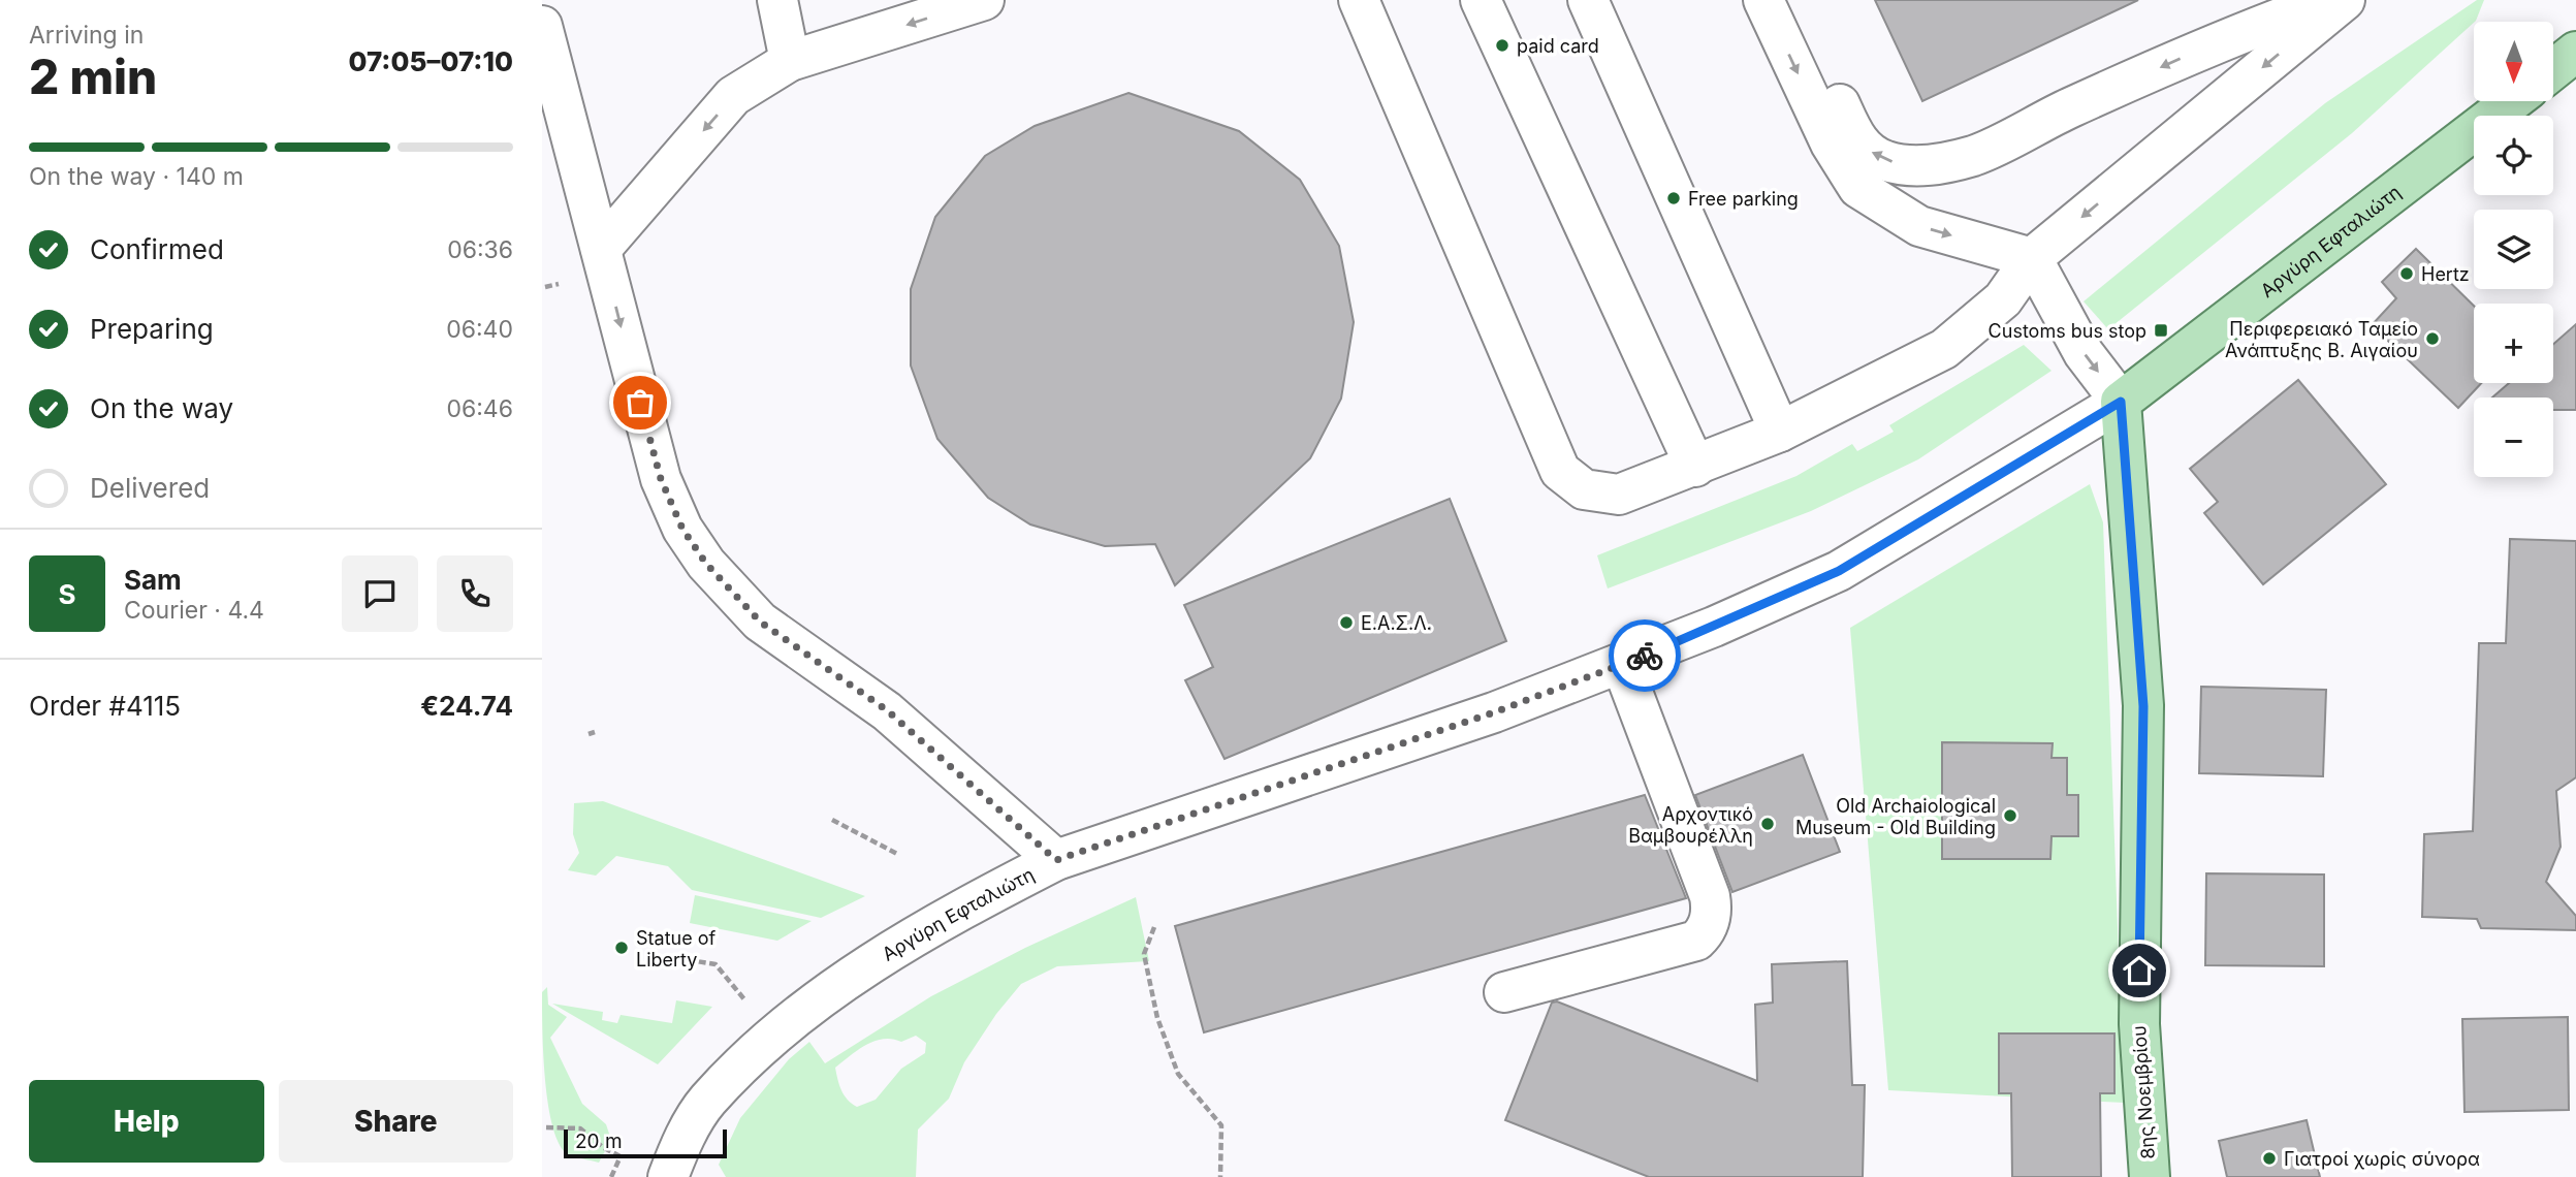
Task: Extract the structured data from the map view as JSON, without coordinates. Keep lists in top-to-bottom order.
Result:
{
  "streets": {
    "main road": ["Αργύρη Εφταλιώτη", "8ης Νοεμβρίου"]
  },
  "crossings": [
    ["Αργύρη Εφταλιώτη", "8ης Νοεμβρίου"]
  ],
  "places": {
    "other": [
      "paid card",
      "Free parking",
      "Hertz",
      "Περιφερειακό Ταμείο Ανάπτυξης Β. Αιγαίου",
      "Ε.Α.Σ.Λ.",
      "Old Archaiological Museum - Old Building",
      "Αρχοντικό Βαμβουρέλλη",
      "Statue of Liberty",
      "Γιατροί χωρίς σύνορα"
    ],
    "transit": ["Customs bus stop"]
  },
  "scale_bar": "20 m",
  "north": "bottom",
  "page": {
    "heading": ["2 min", "Arriving in", "07:05–07:10"],
    "panel": [
      "Sam",
      "Courier · 4.4",
      "Order #4115",
      "€24.74"
    ],
    "map_buttons": ["+", "−"],
    "bar": "On the way · 140 m",
    "list": [
      ["Confirmed", "06:36"],
      ["Preparing", "06:40"],
      ["On the way", "06:46"],
      "Delivered"
    ],
    "round": "S",
    "buttons": ["Help", "Share"],
    "scale": "20 m"
  }
}
